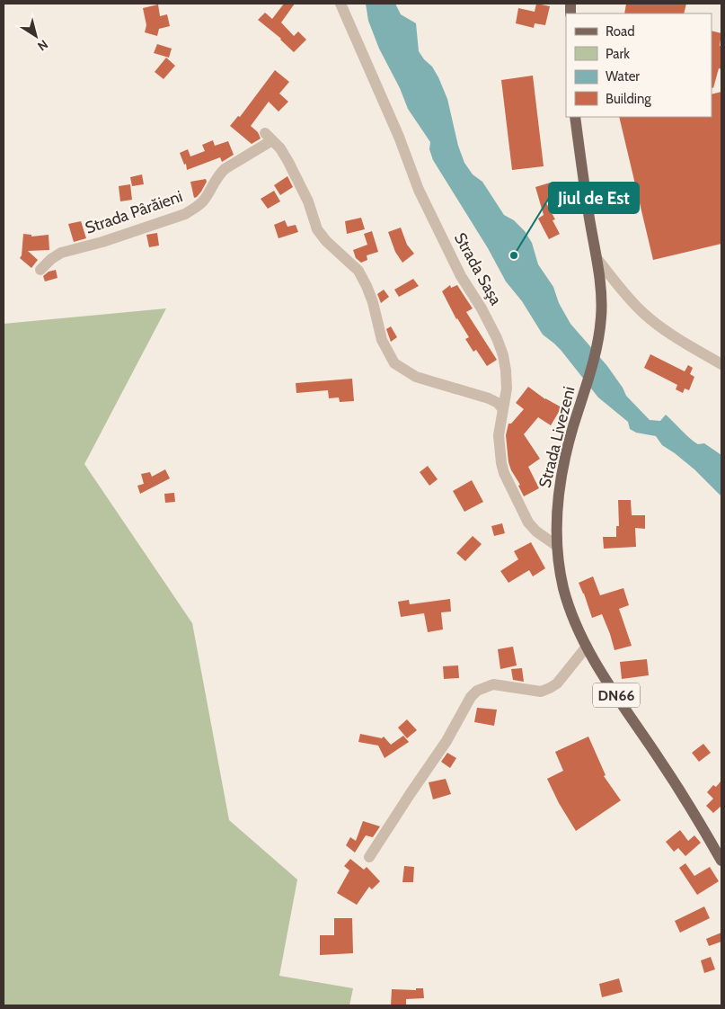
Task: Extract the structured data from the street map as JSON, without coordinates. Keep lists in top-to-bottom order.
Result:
{
  "streets": {
    "main road": ["Strada Livezeni", "DN66"],
    "street": ["Strada Pârăieni", "Strada Saşa"]
  },
  "crossings": [
    ["Strada Pârăieni", "Strada Saşa"],
    ["Strada Saşa", "Strada Livezeni"]
  ],
  "places": ["Jiul de Est"],
  "legend": [
    "Road",
    "Park",
    "Water",
    "Building"
  ],
  "north": "bottom right"
}
